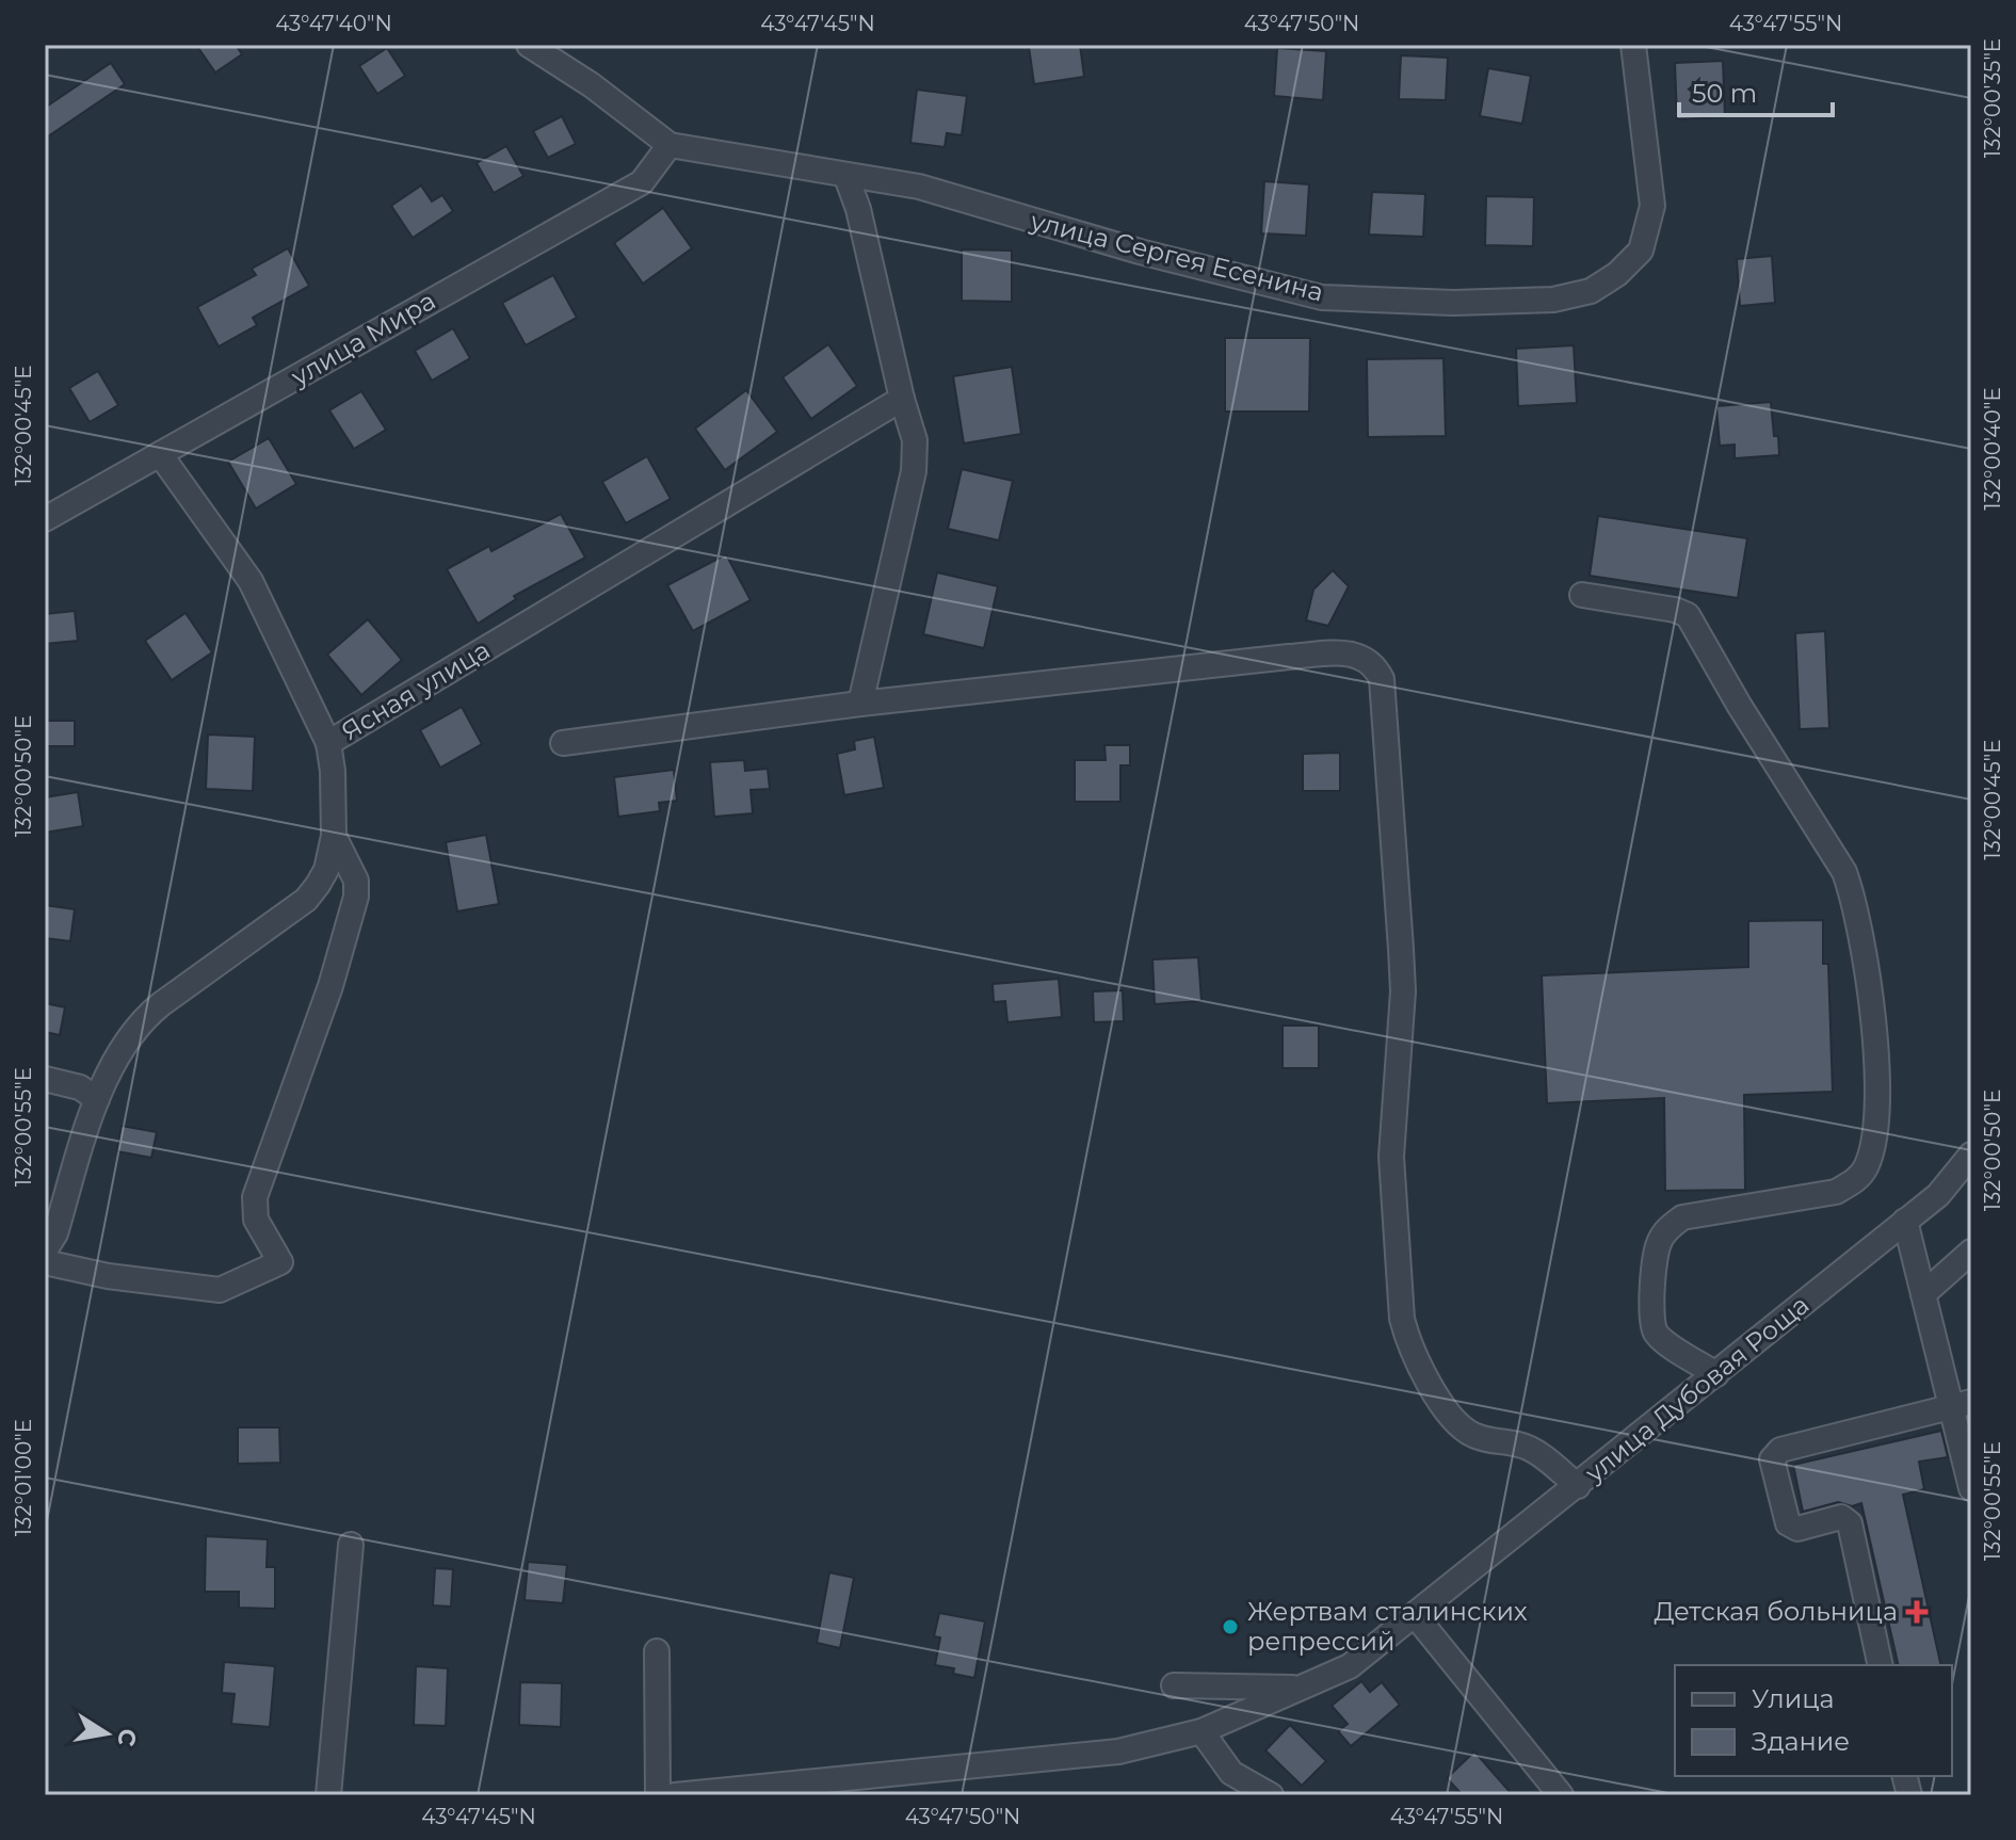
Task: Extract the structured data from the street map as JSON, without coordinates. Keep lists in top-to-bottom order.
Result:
{
  "streets": {
    "street": [
      "улица Сергея Есенина",
      "улица Мира",
      "Ясная улица",
      "улица Дубовая Роща"
    ]
  },
  "crossings": [
    ["улица Сергея Есенина", "улица Мира"]
  ],
  "places": {
    "health": ["Детская больница"],
    "other": ["Жертвам сталинских репрессий"]
  },
  "legend": ["Улица", "Здание"],
  "scale_bar": "50 m",
  "north": "right",
  "coordinates": [
    "43°47'40\"N",
    "43°47'45\"N",
    "43°47'50\"N",
    "43°47'55\"N",
    "132°00'35\"E",
    "132°00'45\"E",
    "132°00'40\"E",
    "132°00'50\"E",
    "132°00'55\"E",
    "132°01'00\"E"
  ]
}
